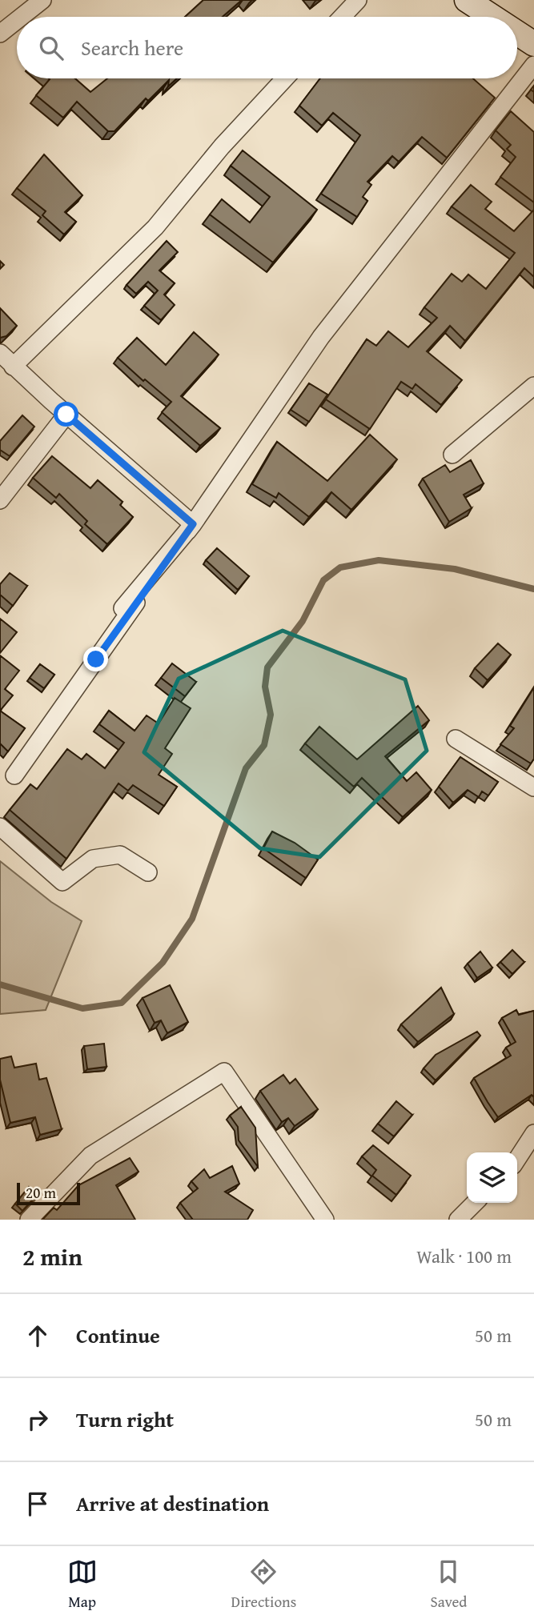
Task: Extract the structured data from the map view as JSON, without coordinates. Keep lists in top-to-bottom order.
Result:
{
  "scale_bar": "20 m",
  "page": {
    "search": "Search here",
    "scale": "20 m",
    "heading": ["2 min", "Walk · 100 m"],
    "list": [
      ["Continue", "50 m"],
      ["Turn right", "50 m"],
      "Arrive at destination"
    ],
    "nav": ["Map", "Directions", "Saved"]
  }
}
